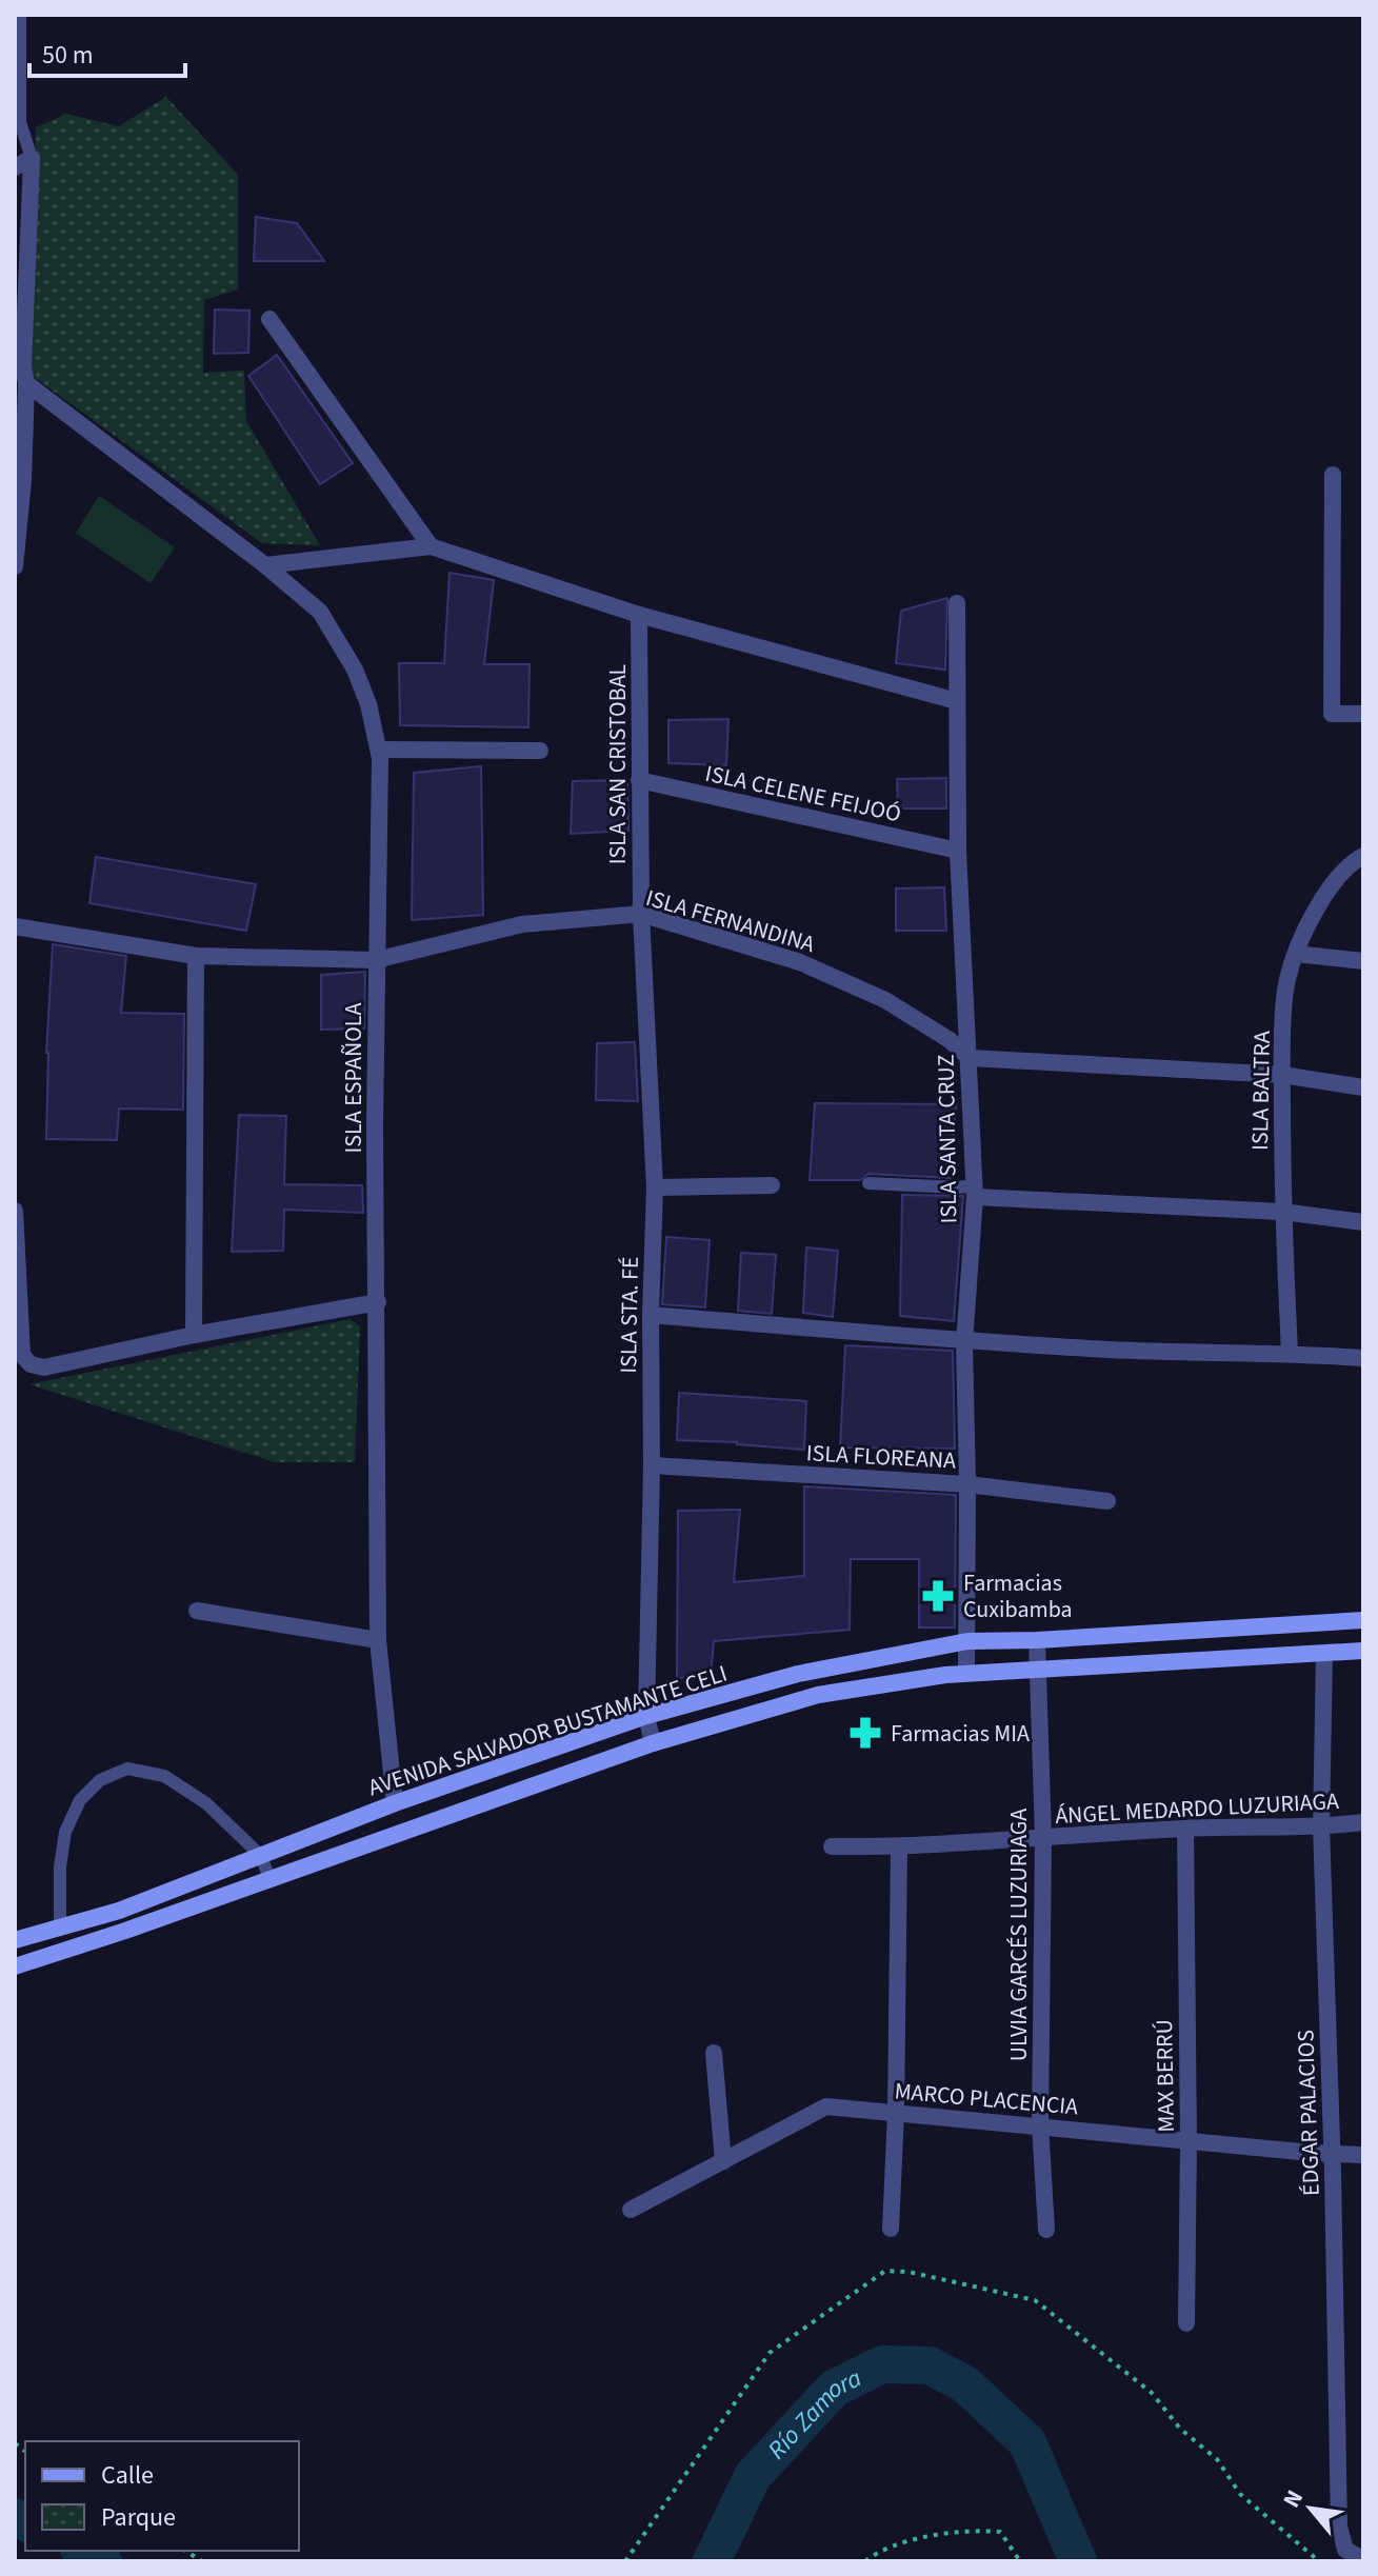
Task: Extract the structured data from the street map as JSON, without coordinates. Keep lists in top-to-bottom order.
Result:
{
  "streets": {
    "main road": ["AVENIDA SALVADOR BUSTAMANTE CELI"],
    "street": [
      "ISLA SAN CRISTOBAL",
      "ISLA CELENE FEIJOÓ",
      "ISLA FERNANDINA",
      "ISLA ESPAÑOLA",
      "ISLA BALTRA",
      "ISLA SANTA CRUZ",
      "ISLA STA. FÉ",
      "ISLA FLOREANA",
      "ÁNGEL MEDARDO LUZURIAGA",
      "ULVIA GARCÉS LUZURIAGA",
      "MAX BERRÚ",
      "MARCO PLACENCIA",
      "ÉDGAR PALACIOS"
    ]
  },
  "crossings": [
    ["ISLA SAN CRISTOBAL", "ISLA CELENE FEIJOÓ"],
    ["ISLA SAN CRISTOBAL", "ISLA FERNANDINA"],
    ["ISLA SAN CRISTOBAL", "ISLA STA. FÉ"],
    ["ISLA CELENE FEIJOÓ", "ISLA SANTA CRUZ"],
    ["ISLA FERNANDINA", "ISLA ESPAÑOLA"],
    ["ISLA FERNANDINA", "ISLA SANTA CRUZ"],
    ["ISLA FERNANDINA", "ISLA STA. FÉ"],
    ["ISLA ESPAÑOLA", "AVENIDA SALVADOR BUSTAMANTE CELI"],
    ["ISLA SANTA CRUZ", "ISLA FLOREANA"],
    ["ISLA SANTA CRUZ", "AVENIDA SALVADOR BUSTAMANTE CELI"],
    ["ISLA STA. FÉ", "ISLA FLOREANA"],
    ["ISLA STA. FÉ", "AVENIDA SALVADOR BUSTAMANTE CELI"],
    ["AVENIDA SALVADOR BUSTAMANTE CELI", "ULVIA GARCÉS LUZURIAGA"],
    ["AVENIDA SALVADOR BUSTAMANTE CELI", "ÉDGAR PALACIOS"],
    ["ÁNGEL MEDARDO LUZURIAGA", "ULVIA GARCÉS LUZURIAGA"],
    ["ÁNGEL MEDARDO LUZURIAGA", "MAX BERRÚ"],
    ["ÁNGEL MEDARDO LUZURIAGA", "ÉDGAR PALACIOS"],
    ["ULVIA GARCÉS LUZURIAGA", "MARCO PLACENCIA"],
    ["MAX BERRÚ", "MARCO PLACENCIA"],
    ["MARCO PLACENCIA", "ÉDGAR PALACIOS"]
  ],
  "water": ["Río Zamora"],
  "places": {
    "pharmacy": ["Farmacias Cuxibamba", "Farmacias MIA"]
  },
  "legend": ["Calle", "Parque"],
  "scale_bar": "50 m",
  "north": "top left"
}
